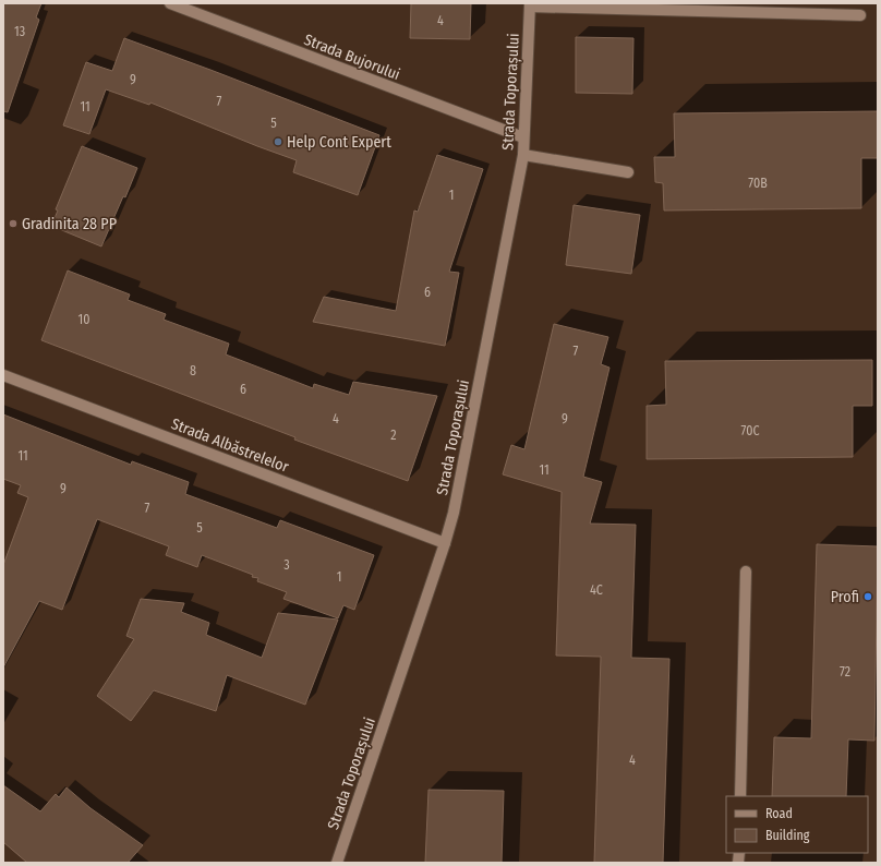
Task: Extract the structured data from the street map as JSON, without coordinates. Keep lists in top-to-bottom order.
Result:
{
  "streets": {
    "street": ["Strada Bujorului", "Strada Toporașului", "Strada Albăstrelelor"]
  },
  "crossings": [
    ["Strada Bujorului", "Strada Toporașului"],
    ["Strada Toporașului", "Strada Albăstrelelor"]
  ],
  "places": ["Help Cont Expert", "Gradinita 28 PP", "Profi"],
  "house_numbers": [
    "4",
    "13",
    "9",
    "7",
    "11",
    "5",
    "70B",
    "1",
    "6",
    "10",
    "7",
    "8",
    "6",
    "4",
    "9",
    "70C",
    "2",
    "11",
    "11",
    "9",
    "7",
    "5",
    "3",
    "1",
    "4C",
    "72",
    "4"
  ],
  "legend": ["Road", "Building"]
}
